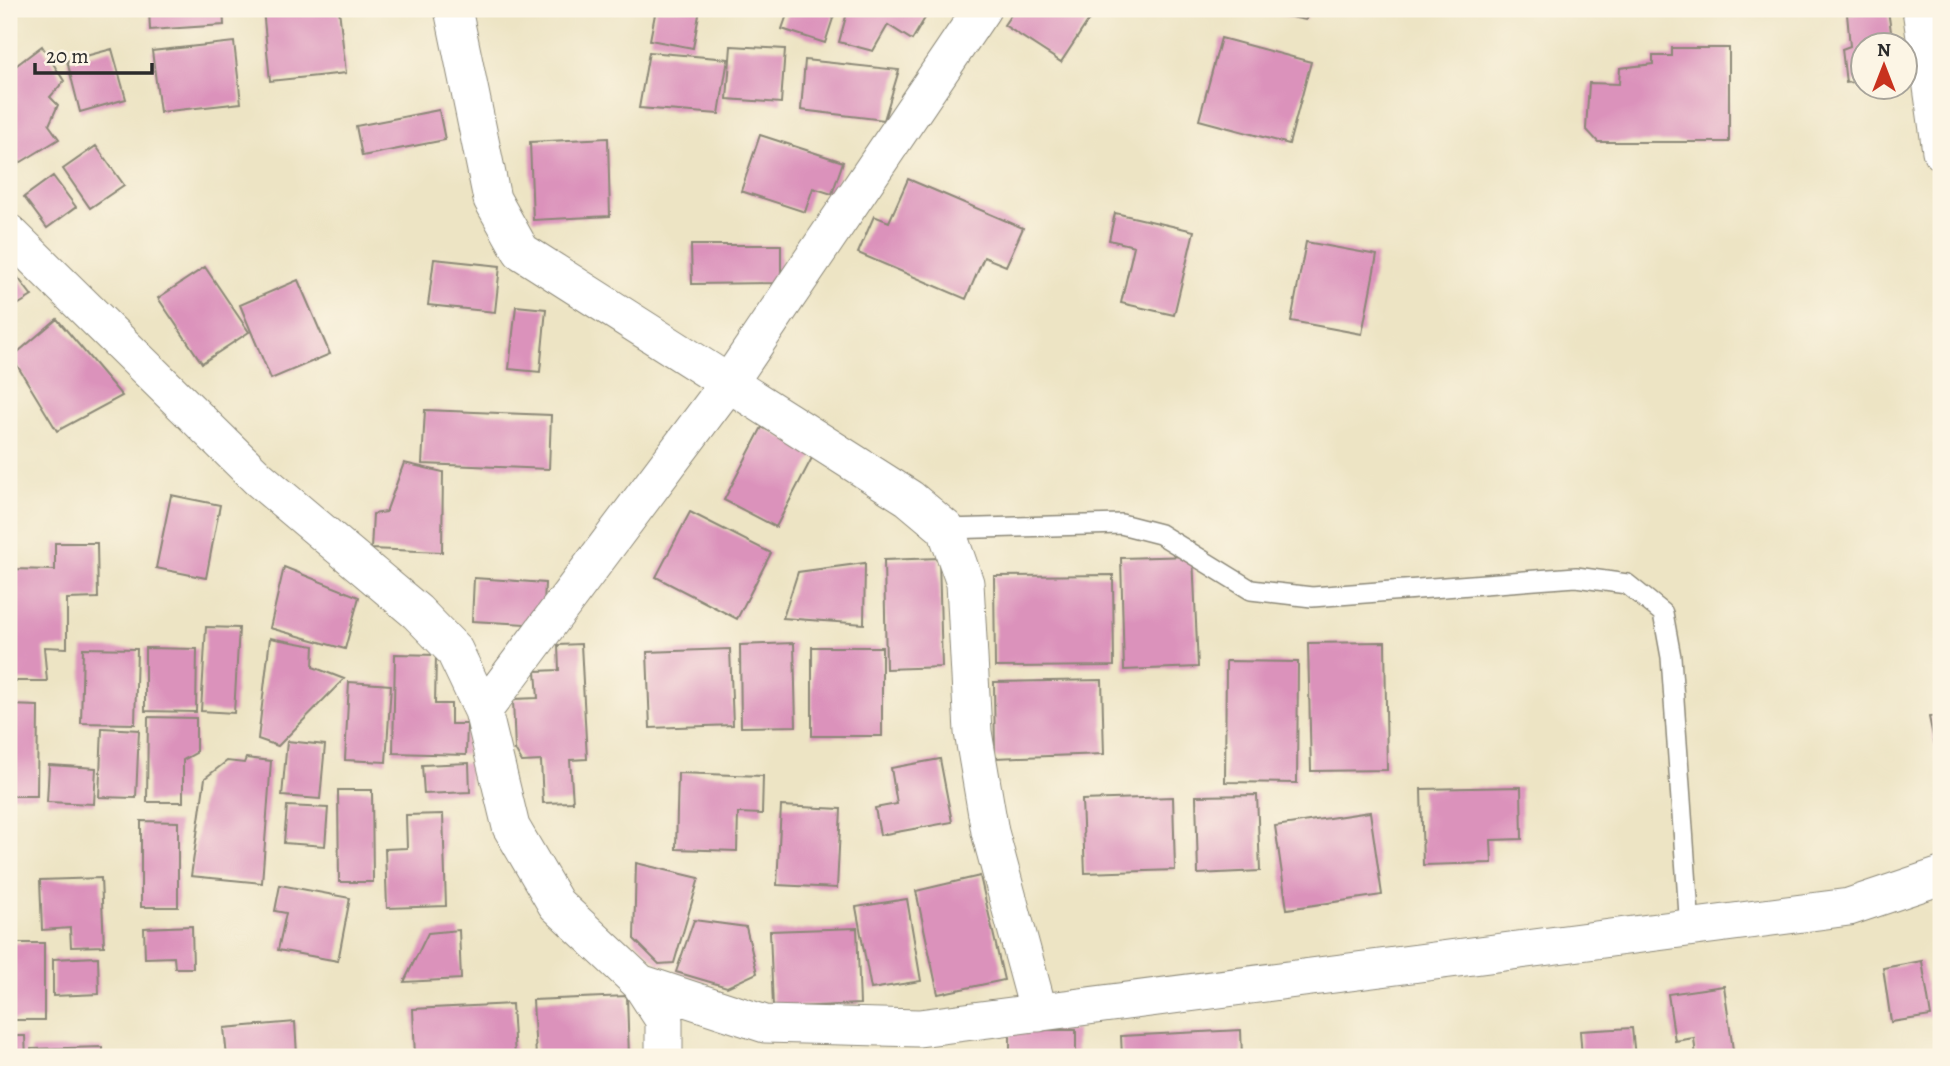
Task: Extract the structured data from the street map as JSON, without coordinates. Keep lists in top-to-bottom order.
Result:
{
  "scale_bar": "20 m",
  "north": "top"
}
